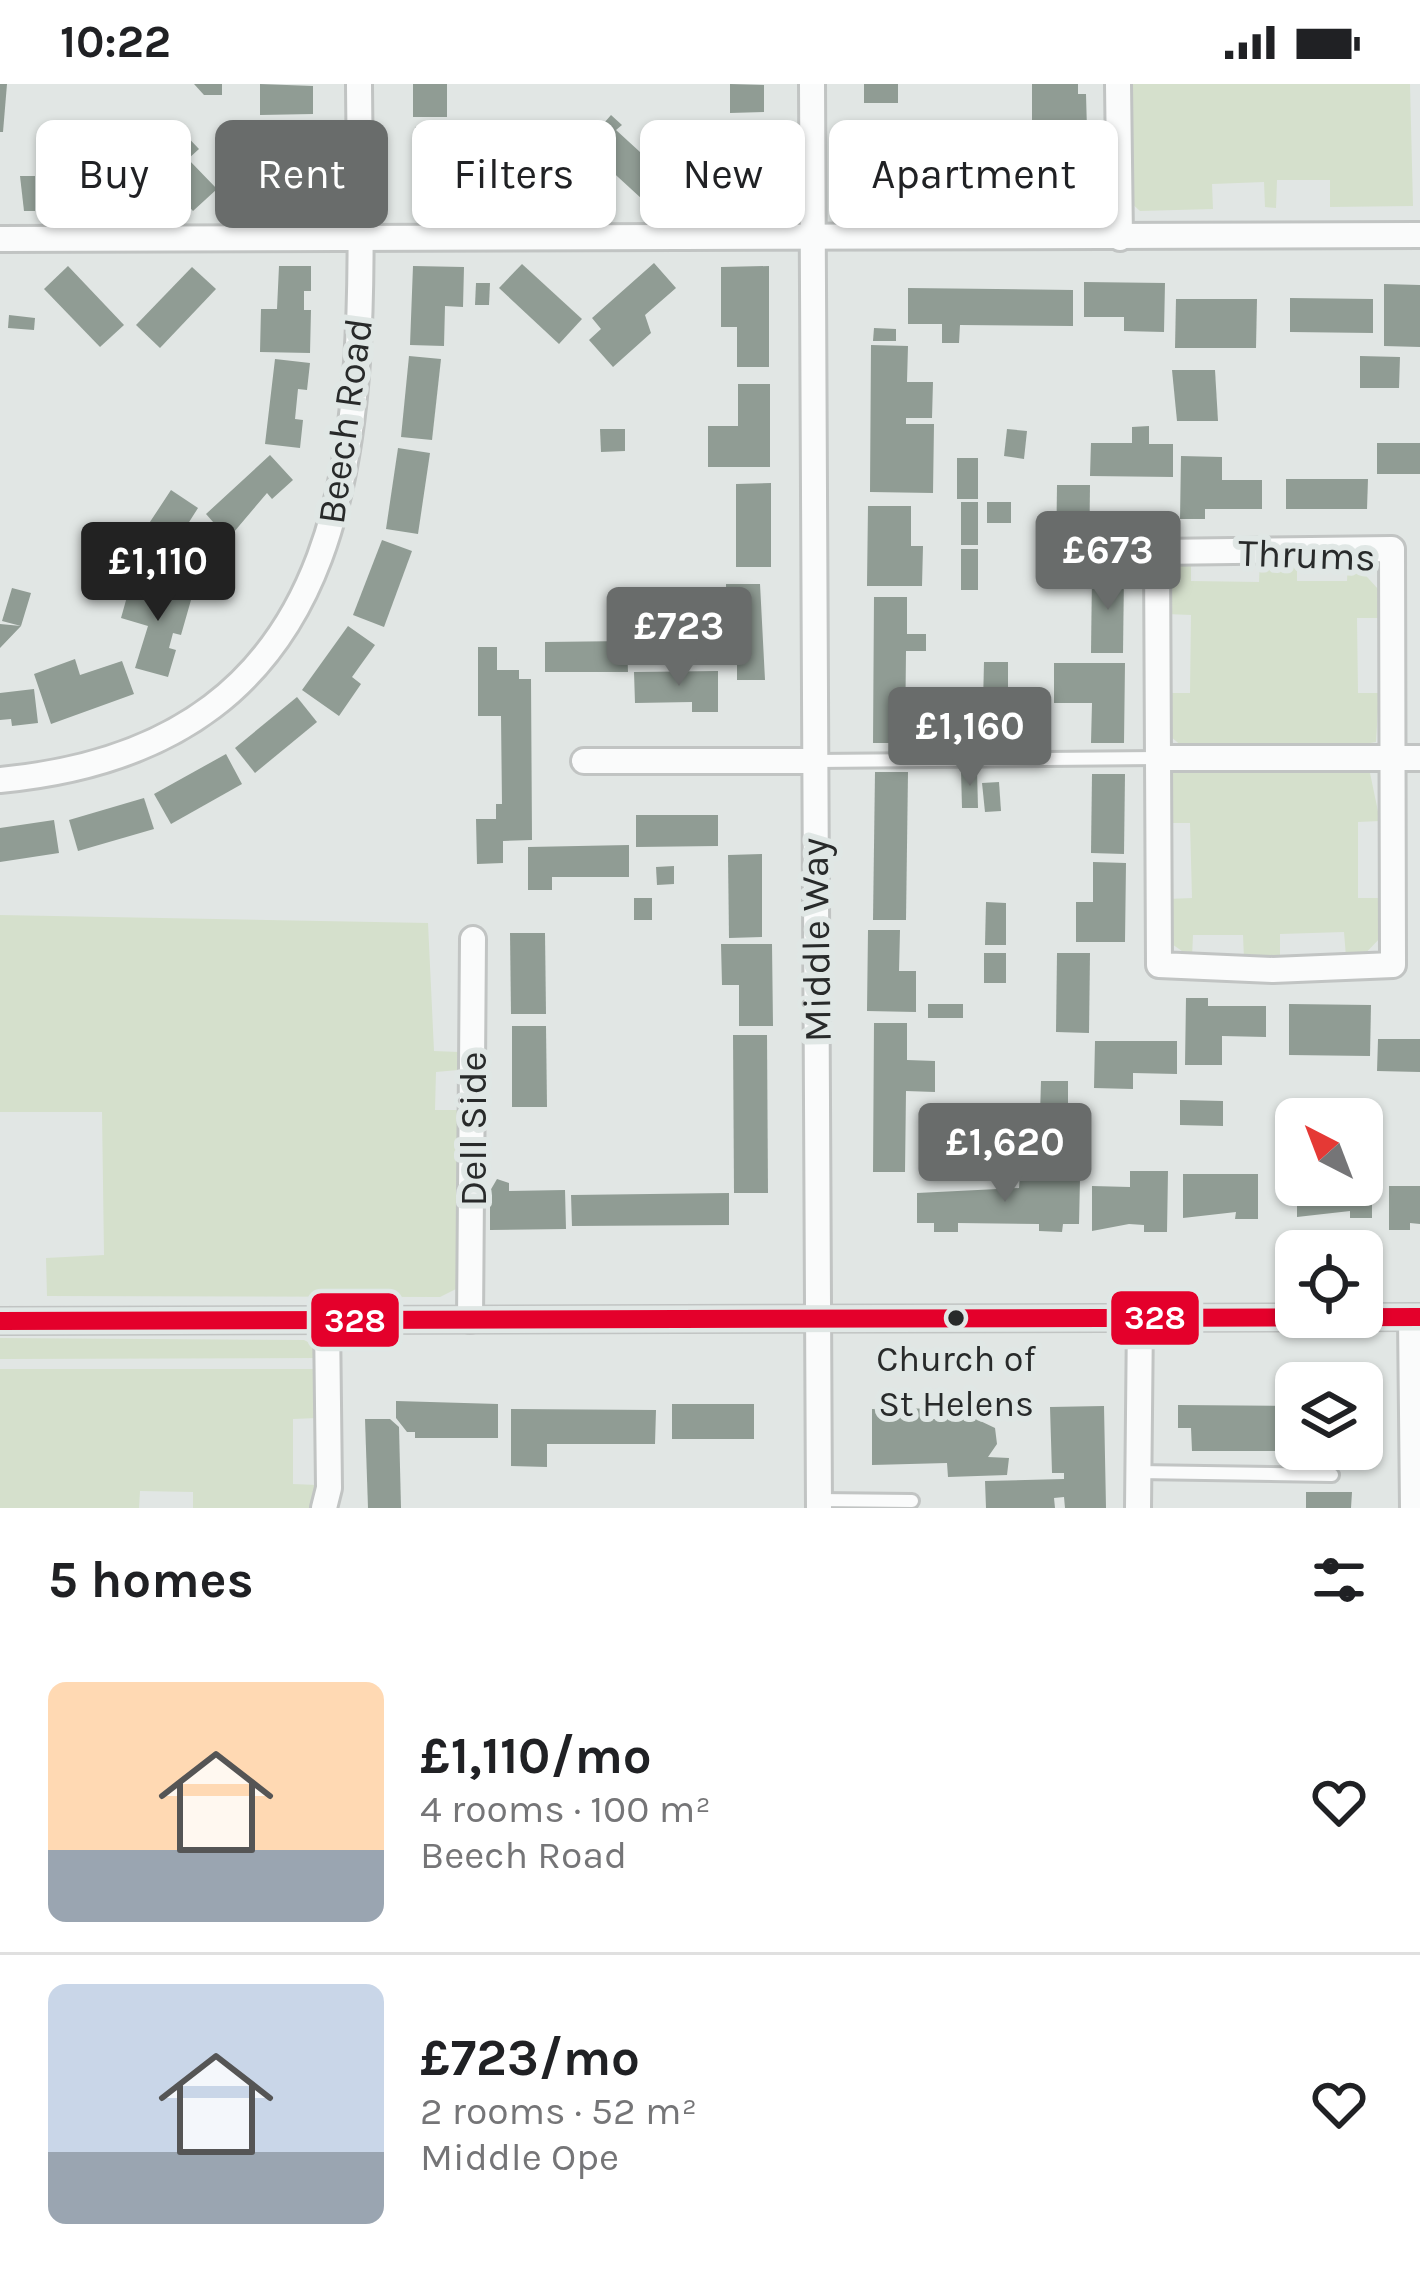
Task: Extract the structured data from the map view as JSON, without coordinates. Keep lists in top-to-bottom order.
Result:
{
  "streets": {
    "street": [
      "Beech Road",
      "Thrums",
      "Middle Way",
      "Dell Side"
    ]
  },
  "places": ["Church of St Helens"],
  "lines": ["transit line 328"],
  "north": "top left",
  "page": {
    "status": "10:22",
    "chip": [
      "Buy",
      "Rent",
      "Filters",
      "New",
      "Apartment"
    ],
    "price": [
      "£673",
      "£1,110",
      "£723",
      "£1,160",
      "£1,620"
    ],
    "heading": "5 homes",
    "list": [
      {
        "name": "£1,110/mo",
        "note": "4 rooms · 100 m² · Beech Road"
      },
      {
        "name": "£723/mo",
        "note": "2 rooms · 52 m² · Middle Ope"
      }
    ]
  }
}
